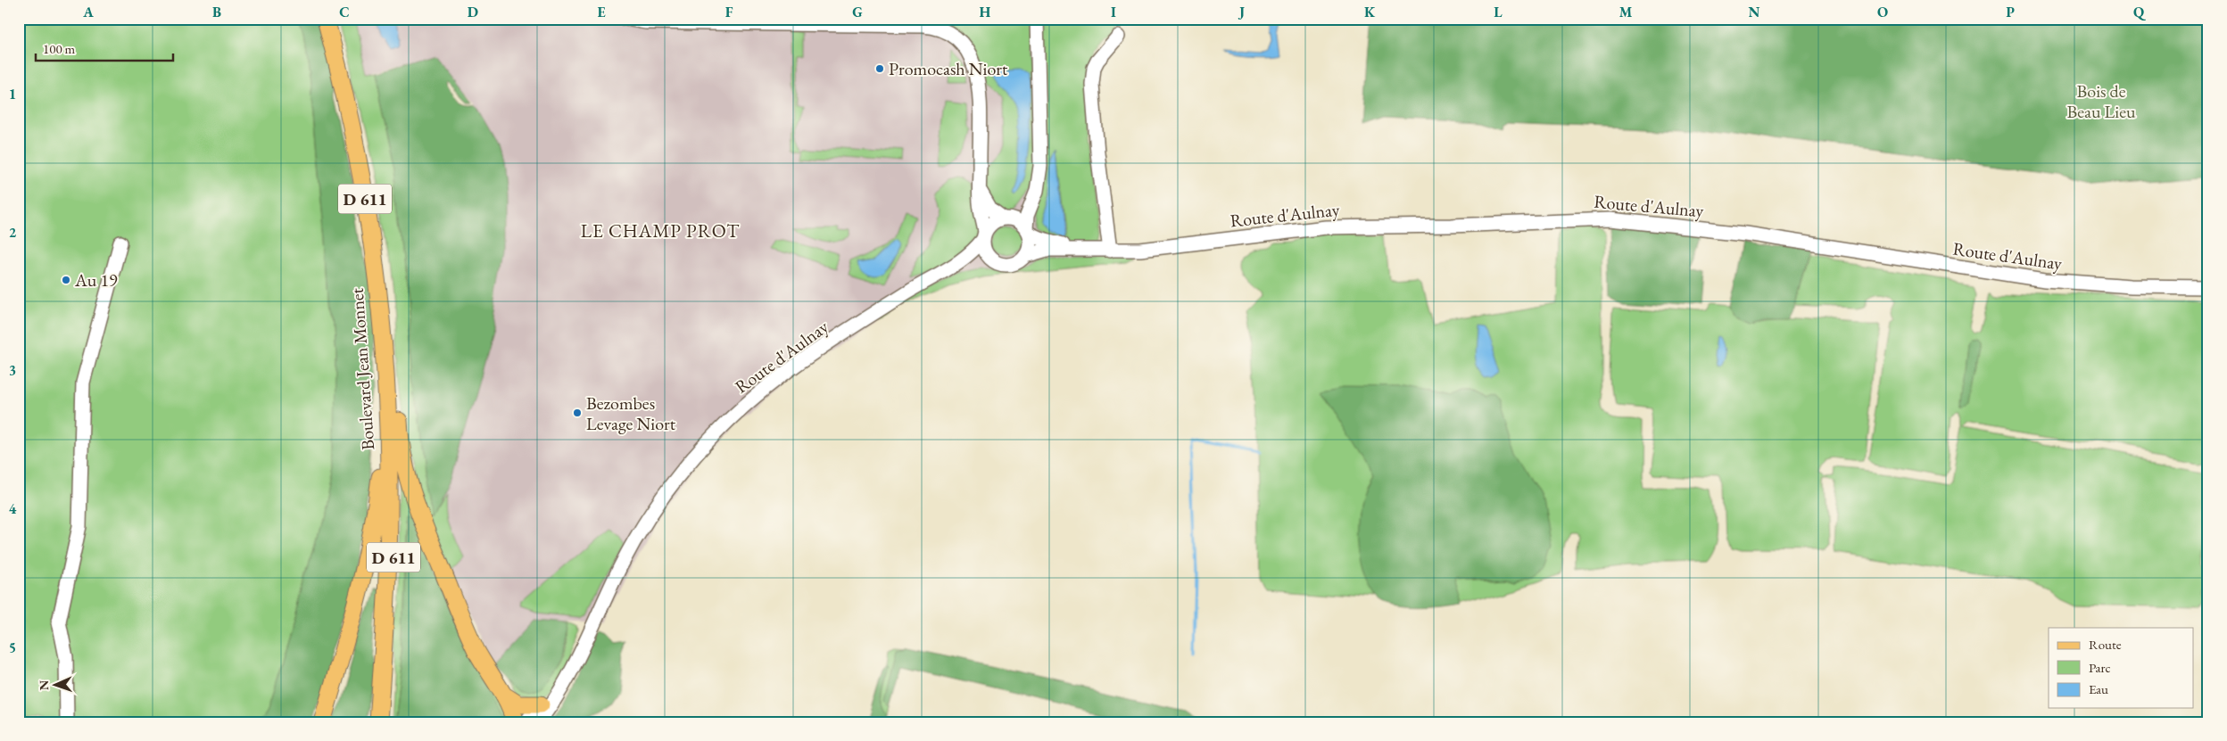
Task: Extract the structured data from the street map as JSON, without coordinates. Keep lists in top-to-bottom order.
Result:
{
  "streets": {
    "main road": ["D 611", "Boulevard Jean Monnet"],
    "street": ["Route d'Aulnay"]
  },
  "districts": ["LE CHAMP PROT"],
  "parks": ["Bois de Beau Lieu"],
  "places": ["Promocash Niort", "Au 19", "Bezombes Levage Niort"],
  "legend": ["Route", "Parc", "Eau"],
  "scale_bar": "100 m",
  "north": "left",
  "grid": {
    "columns": [
      "A",
      "B",
      "C",
      "D",
      "E",
      "F",
      "G",
      "H",
      "I",
      "J",
      "K",
      "L",
      "M",
      "N",
      "O",
      "P",
      "Q"
    ],
    "rows": [
      "1",
      "2",
      "3",
      "4",
      "5"
    ]
  }
}
